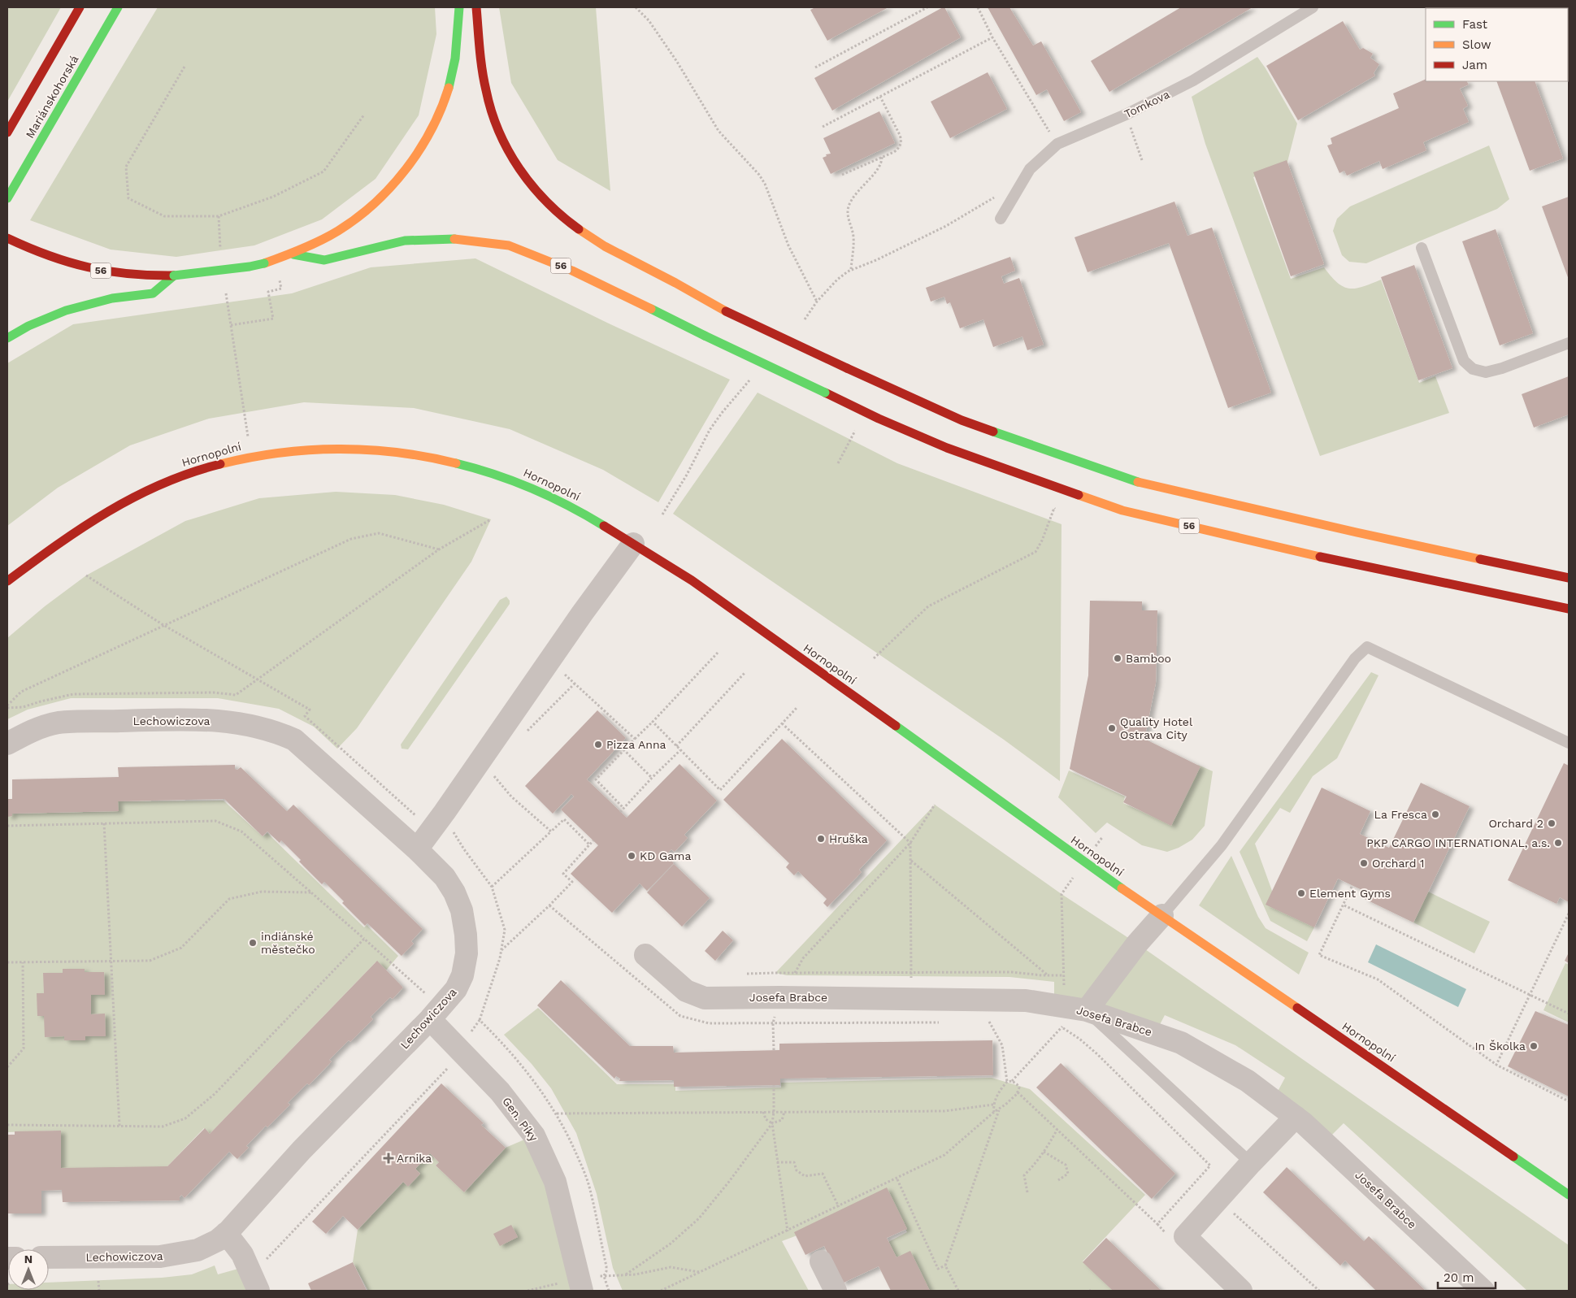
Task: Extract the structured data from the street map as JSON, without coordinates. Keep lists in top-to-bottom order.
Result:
{
  "streets": {
    "main road": ["Mariánskohorská", "56", "Hornopolní"],
    "street": ["Lechowiczova", "Josefa Brabce", "Gen. Píky"],
    "lane": ["Tomkova"]
  },
  "crossings": [
    ["Lechowiczova", "Gen. Píky"]
  ],
  "places": {
    "other": [
      "Bamboo",
      "Quality Hotel Ostrava City",
      "Pizza Anna",
      "La Fresca",
      "Orchard 2",
      "Hruška",
      "PKP CARGO INTERNATIONAL, a.s.",
      "KD Gama",
      "Orchard 1",
      "Element Gyms",
      "indiánské městečko",
      "In Školka"
    ],
    "health": ["Arnika"]
  },
  "legend": ["Fast", "Slow", "Jam"],
  "scale_bar": "20 m",
  "north": "top"
}
